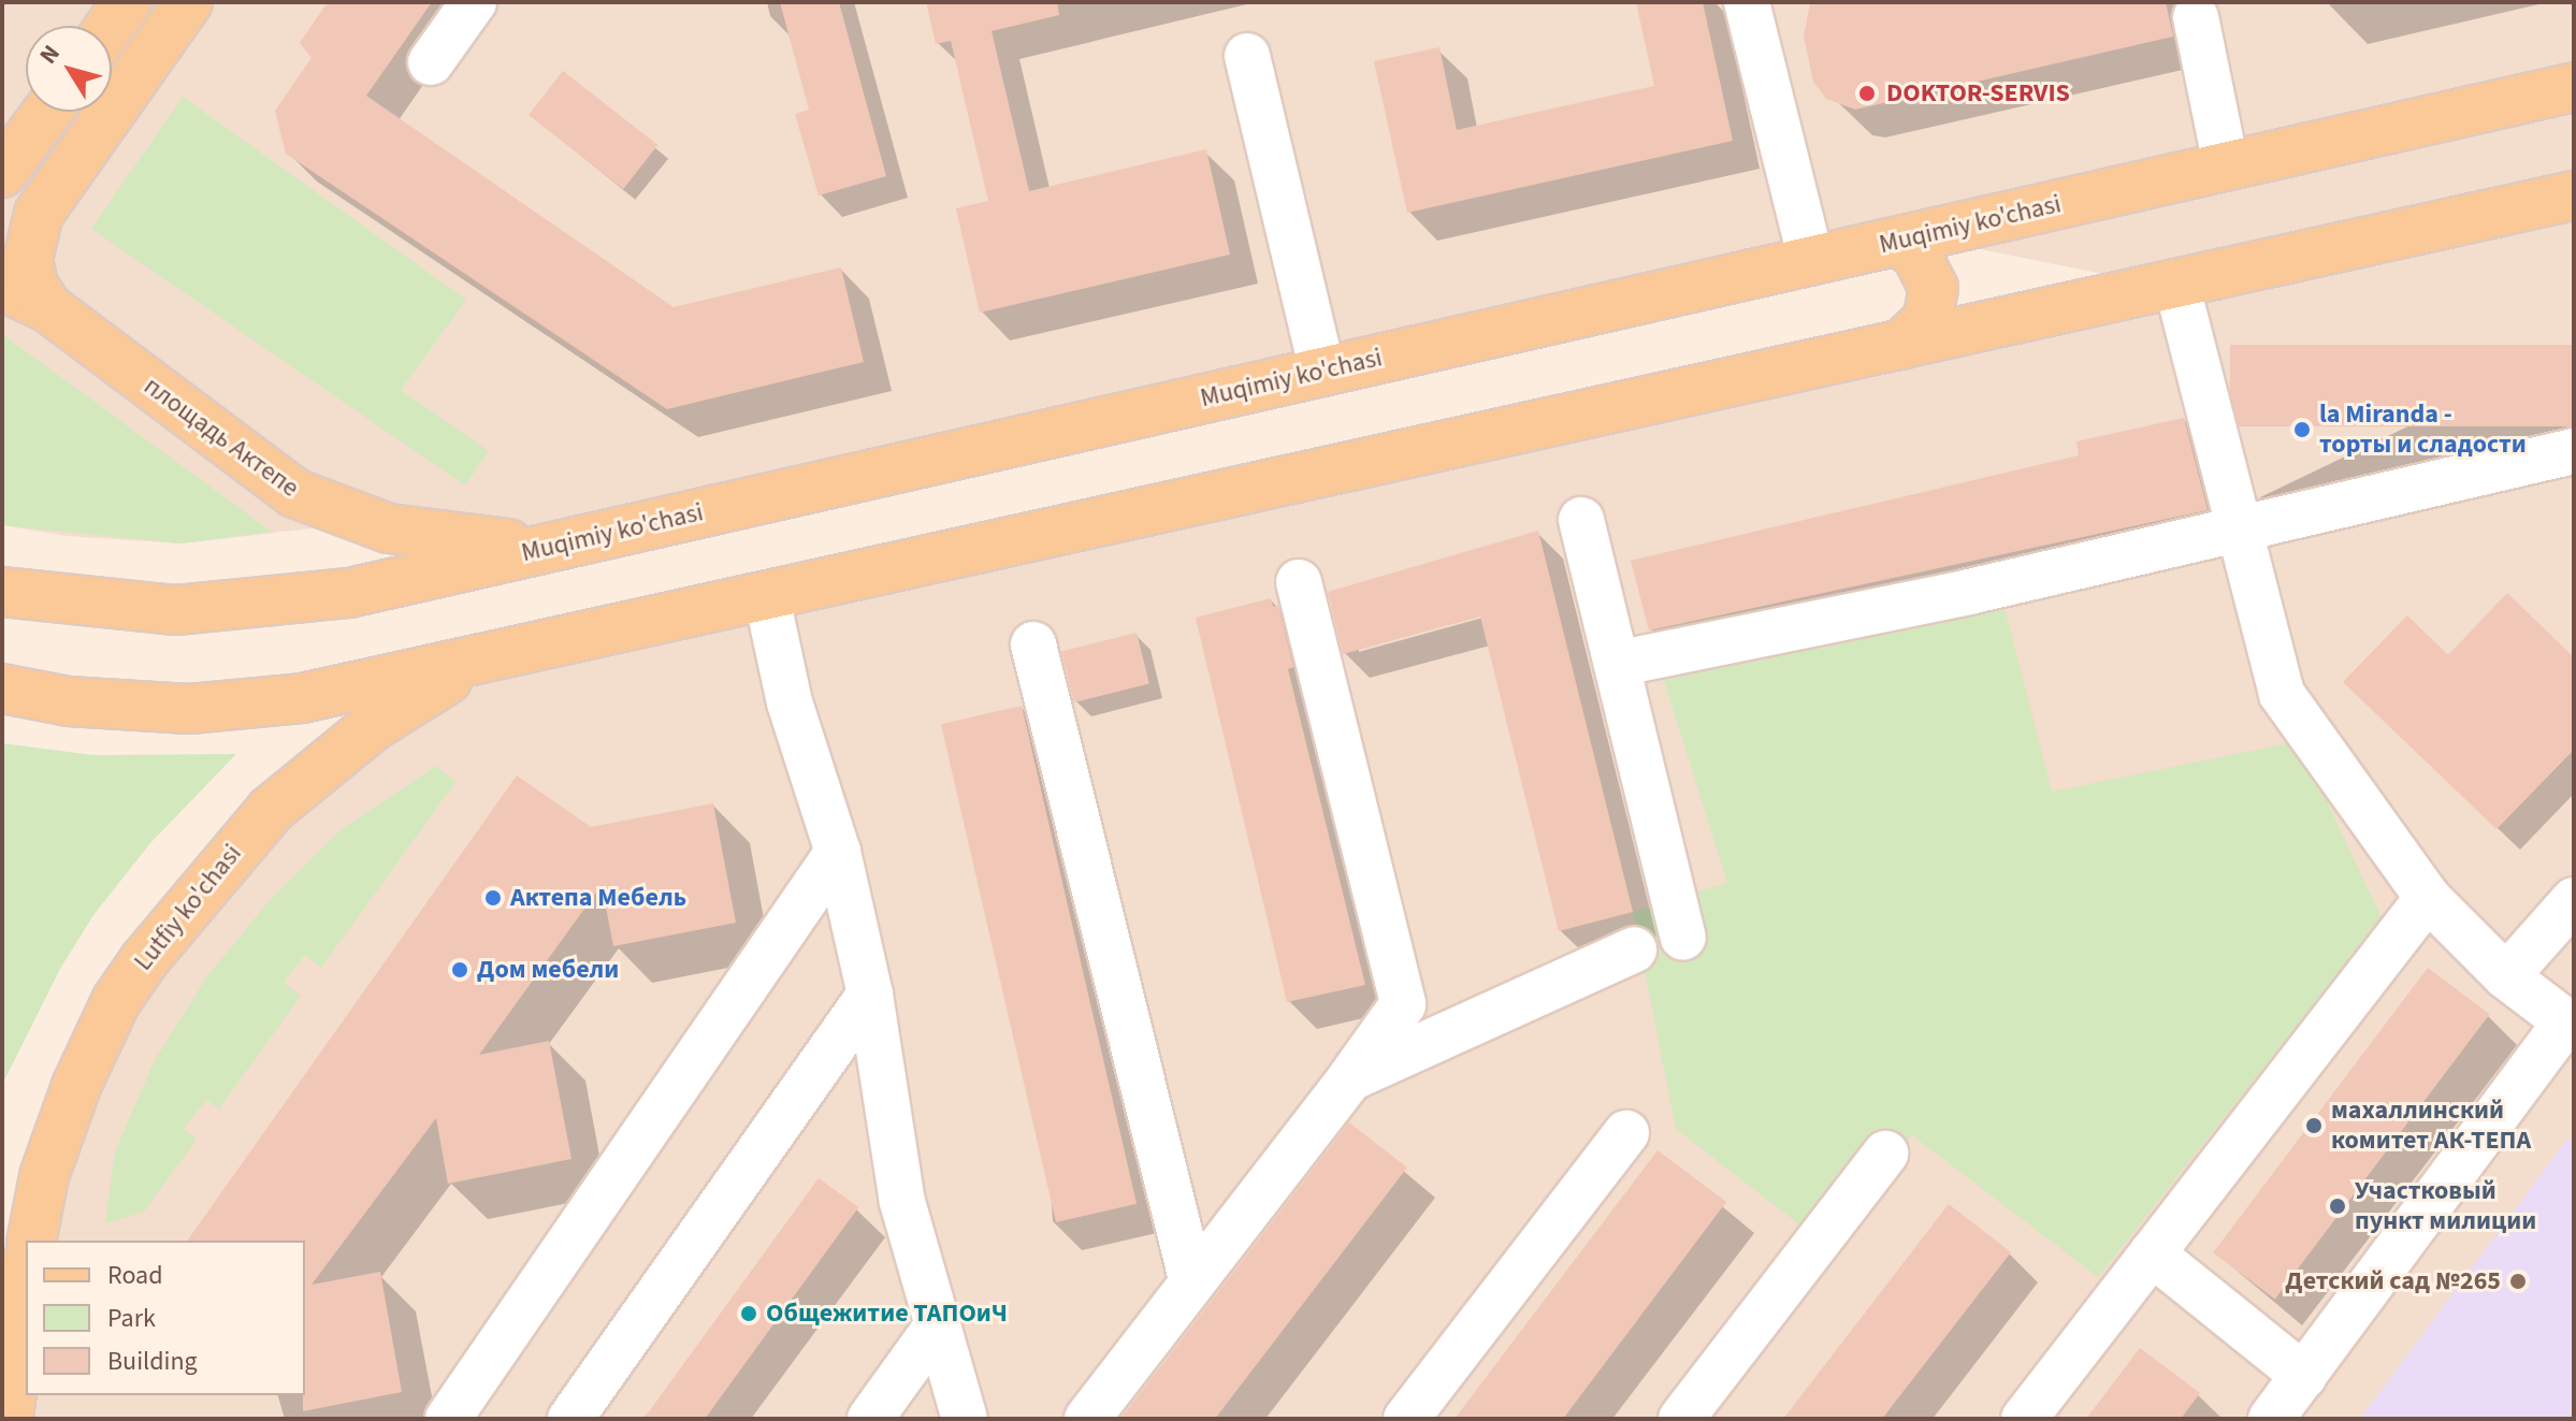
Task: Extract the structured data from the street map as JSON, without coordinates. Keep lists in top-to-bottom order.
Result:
{
  "streets": {
    "main road": ["Muqimiy ko'chasi", "площадь Актепе", "Lutfiy ko'chasi"]
  },
  "crossings": [
    ["Muqimiy ko'chasi", "площадь Актепе"]
  ],
  "places": [
    "DOKTOR-SERVIS",
    "la Miranda - торты и сладости",
    "Актепа Мебель",
    "Дом мебели",
    "махаллинский комитет АК-ТЕПА",
    "Участковый пункт милиции",
    "Детский сад №265",
    "Общежитие ТАПОиЧ"
  ],
  "legend": ["Road", "Park", "Building"],
  "north": "top left"
}
